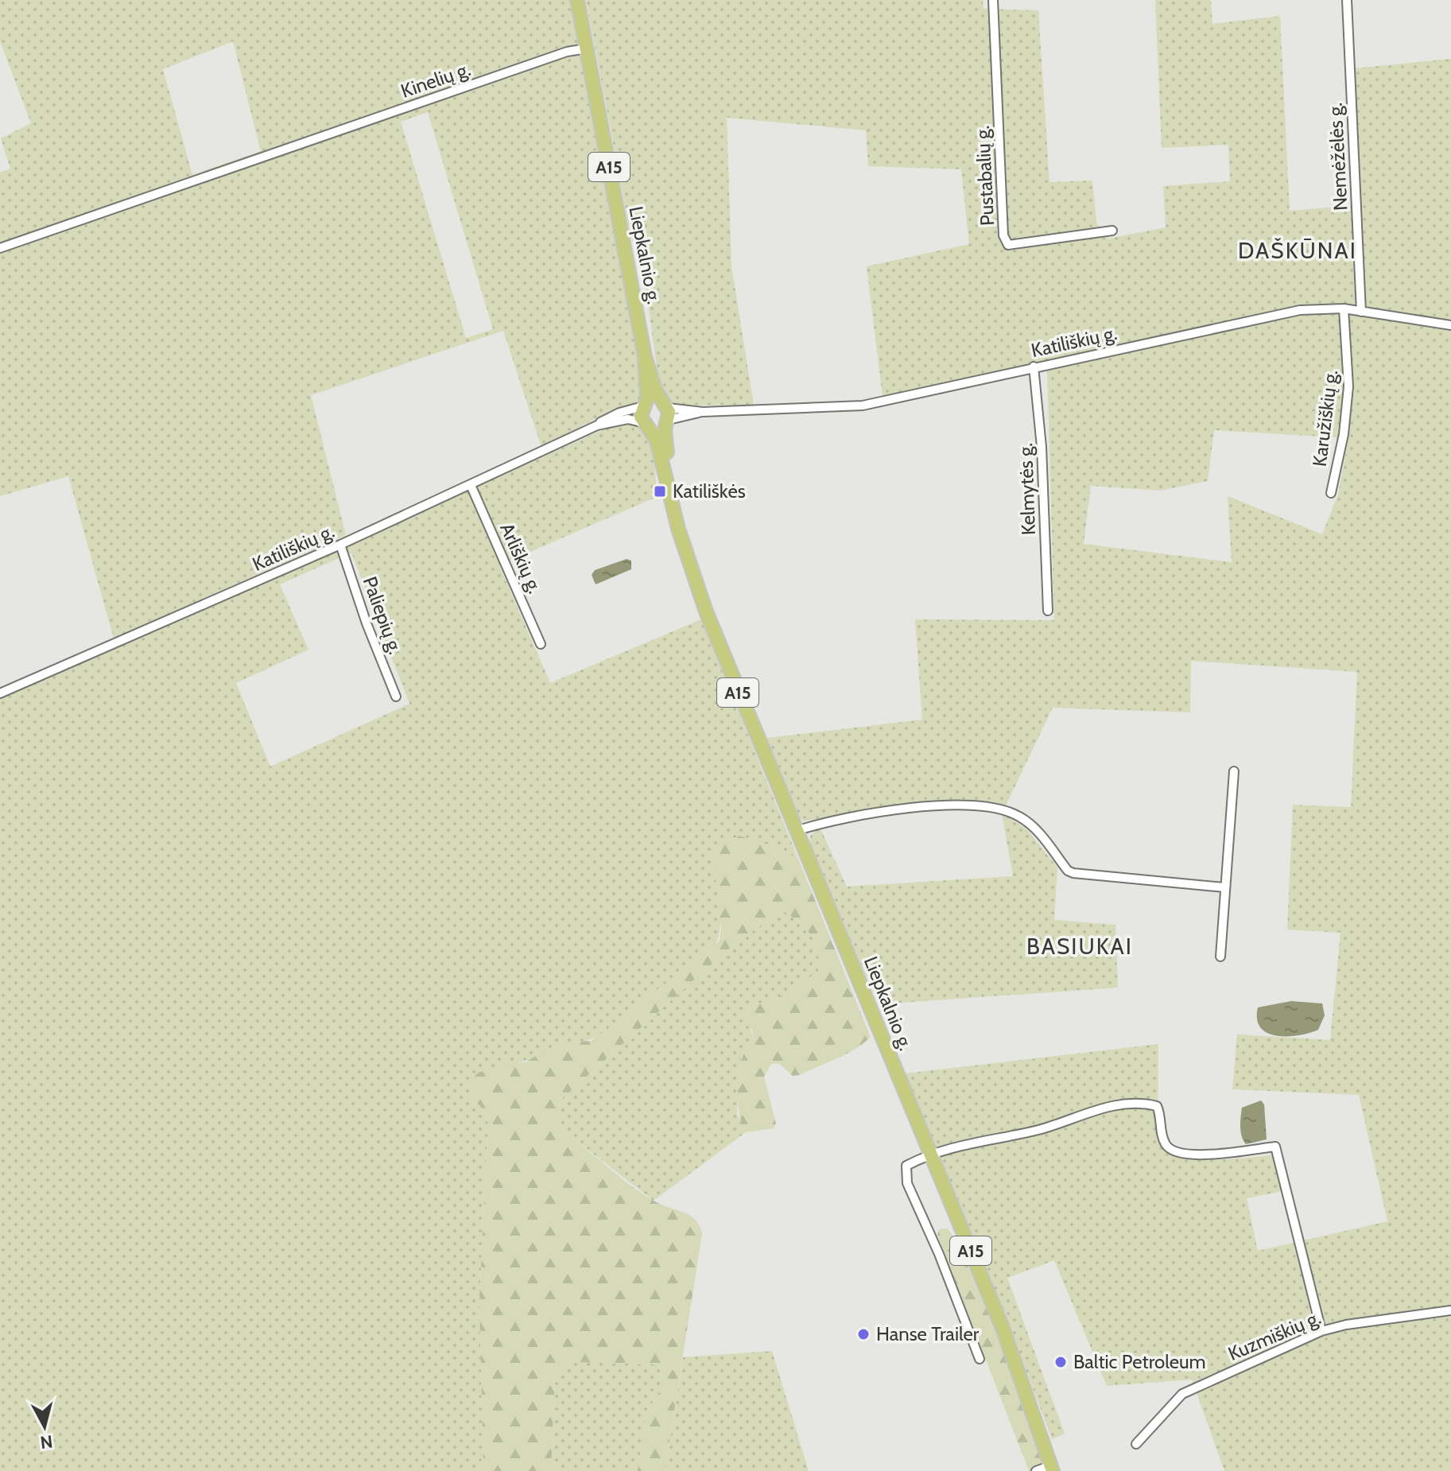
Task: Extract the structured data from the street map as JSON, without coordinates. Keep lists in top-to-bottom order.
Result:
{
  "streets": {
    "highway": ["A15", "Liepkalnio g."],
    "street": [
      "Kinelių g.",
      "Nemėžėlės g.",
      "Pustabalių g.",
      "Katiliškių g.",
      "Karužiškių g.",
      "Kelmytės g.",
      "Arliškių g.",
      "Paliepių g.",
      "Kuzmiškių g."
    ]
  },
  "crossings": [
    ["Kinelių g.", "A15"],
    ["Kinelių g.", "Liepkalnio g."],
    ["Nemėžėlės g.", "Katiliškių g."],
    ["A15", "Liepkalnio g."],
    ["Liepkalnio g.", "Katiliškių g."],
    ["Katiliškių g.", "Karužiškių g."],
    ["Katiliškių g.", "Kelmytės g."],
    ["Katiliškių g.", "Arliškių g."],
    ["Katiliškių g.", "Paliepių g."]
  ],
  "districts": ["DAŠKŪNAI", "BASIUKAI"],
  "places": {
    "transit": ["Katiliškės"],
    "other": ["Hanse Trailer", "Baltic Petroleum"]
  },
  "north": "bottom"
}
